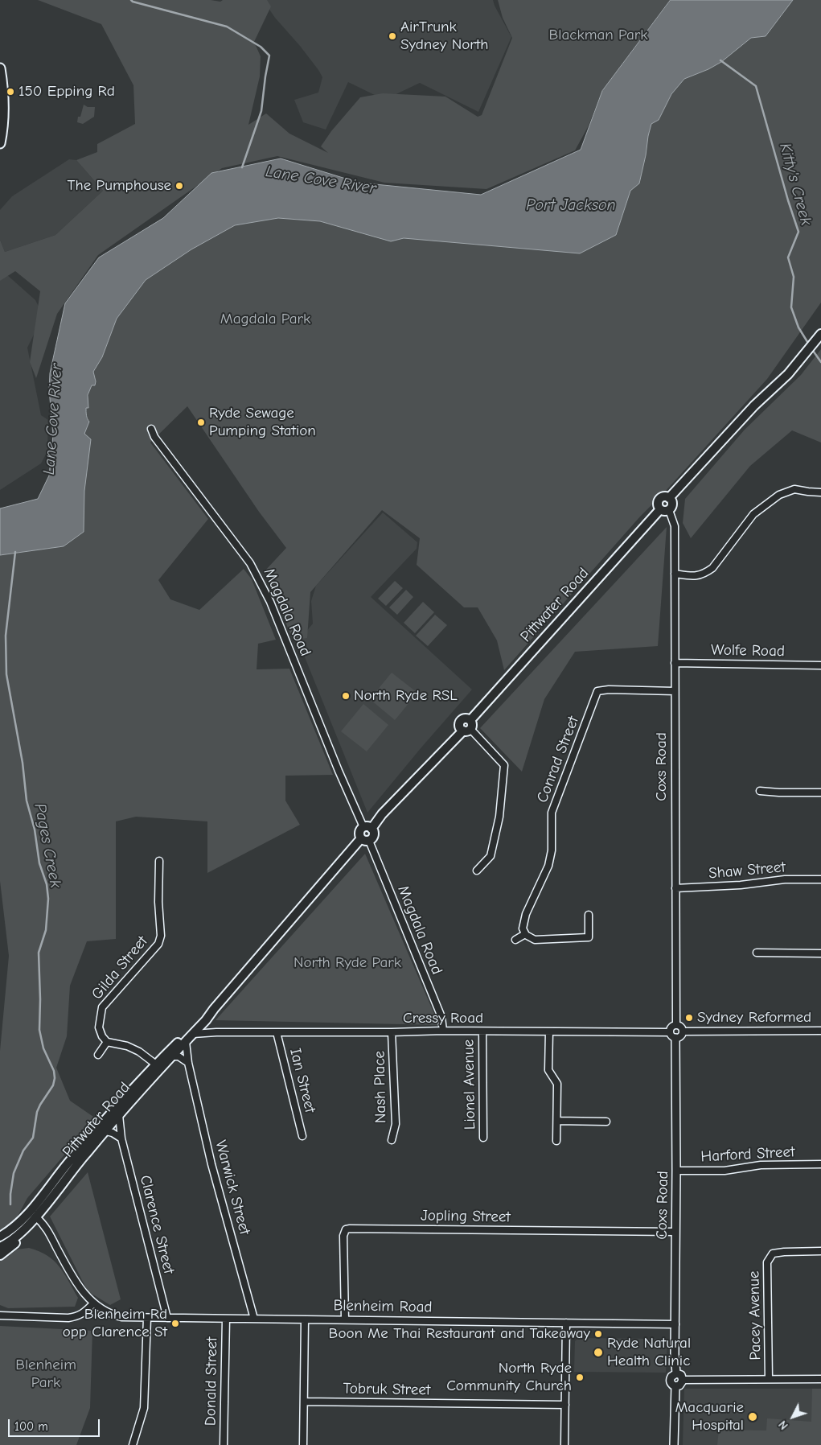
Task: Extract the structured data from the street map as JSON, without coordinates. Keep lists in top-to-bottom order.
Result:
{
  "streets": {
    "main road": ["Pittwater Road"],
    "street": [
      "Magdala Road",
      "Wolfe Road",
      "Conrad Street",
      "Coxs Road",
      "Shaw Street",
      "Gilda Street",
      "Cressy Road",
      "Ian Street",
      "Lionel Avenue",
      "Nash Place",
      "Harford Street",
      "Warwick Street",
      "Jopling Street",
      "Clarence Street",
      "Blenheim Road",
      "Pacey Avenue",
      "Donald Street",
      "Tobruk Street"
    ]
  },
  "crossings": [
    ["Pittwater Road", "Magdala Road"],
    ["Pittwater Road", "Coxs Road"],
    ["Pittwater Road", "Cressy Road"],
    ["Pittwater Road", "Warwick Street"],
    ["Pittwater Road", "Clarence Street"],
    ["Pittwater Road", "Blenheim Road"],
    ["Magdala Road", "Cressy Road"],
    ["Wolfe Road", "Coxs Road"],
    ["Conrad Street", "Coxs Road"],
    ["Coxs Road", "Shaw Street"],
    ["Coxs Road", "Cressy Road"],
    ["Coxs Road", "Harford Street"],
    ["Coxs Road", "Jopling Street"],
    ["Coxs Road", "Blenheim Road"],
    ["Cressy Road", "Ian Street"],
    ["Cressy Road", "Lionel Avenue"],
    ["Cressy Road", "Nash Place"],
    ["Warwick Street", "Blenheim Road"],
    ["Jopling Street", "Blenheim Road"],
    ["Clarence Street", "Blenheim Road"],
    ["Blenheim Road", "Donald Street"]
  ],
  "water": [
    "Lane Cove River",
    "Kitty's Creek",
    "Port Jackson",
    "Pages Creek"
  ],
  "parks": [
    "Blackman Park",
    "Magdala Park",
    "North Ryde Park",
    "Blenheim Park"
  ],
  "places": [
    "AirTrunk Sydney North",
    "150 Epping Rd",
    "The Pumphouse",
    "Ryde Sewage Pumping Station",
    "North Ryde RSL",
    "Sydney Reformed",
    "Blenheim Rd opp Clarence St",
    "Boon Me Thai Restaurant and Takeaway",
    "Ryde Natural Health Clinic",
    "North Ryde Community Church",
    "Macquarie Hospital"
  ],
  "scale_bar": "100 m",
  "north": "bottom left"
}
